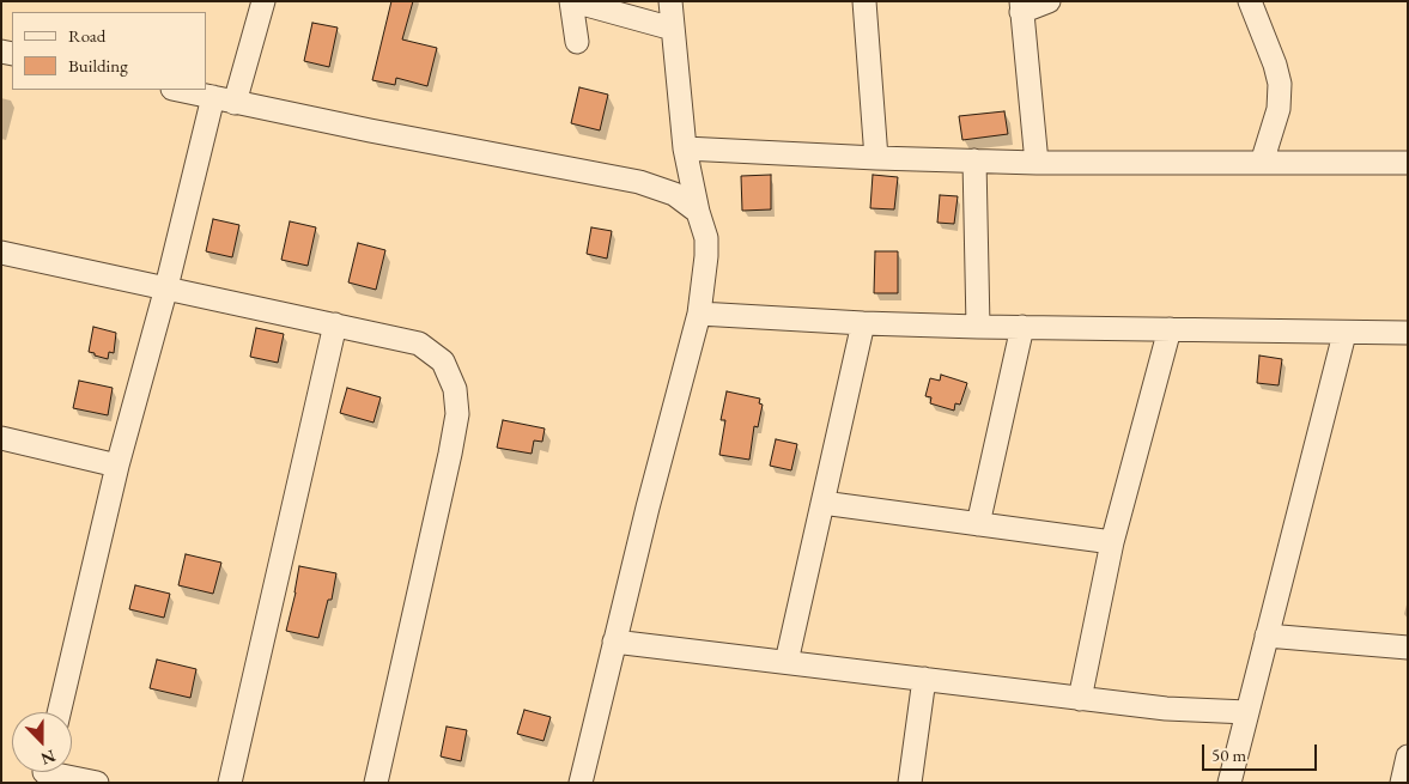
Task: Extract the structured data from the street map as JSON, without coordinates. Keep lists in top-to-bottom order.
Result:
{
  "legend": ["Road", "Building"],
  "scale_bar": "50 m",
  "north": "bottom"
}
